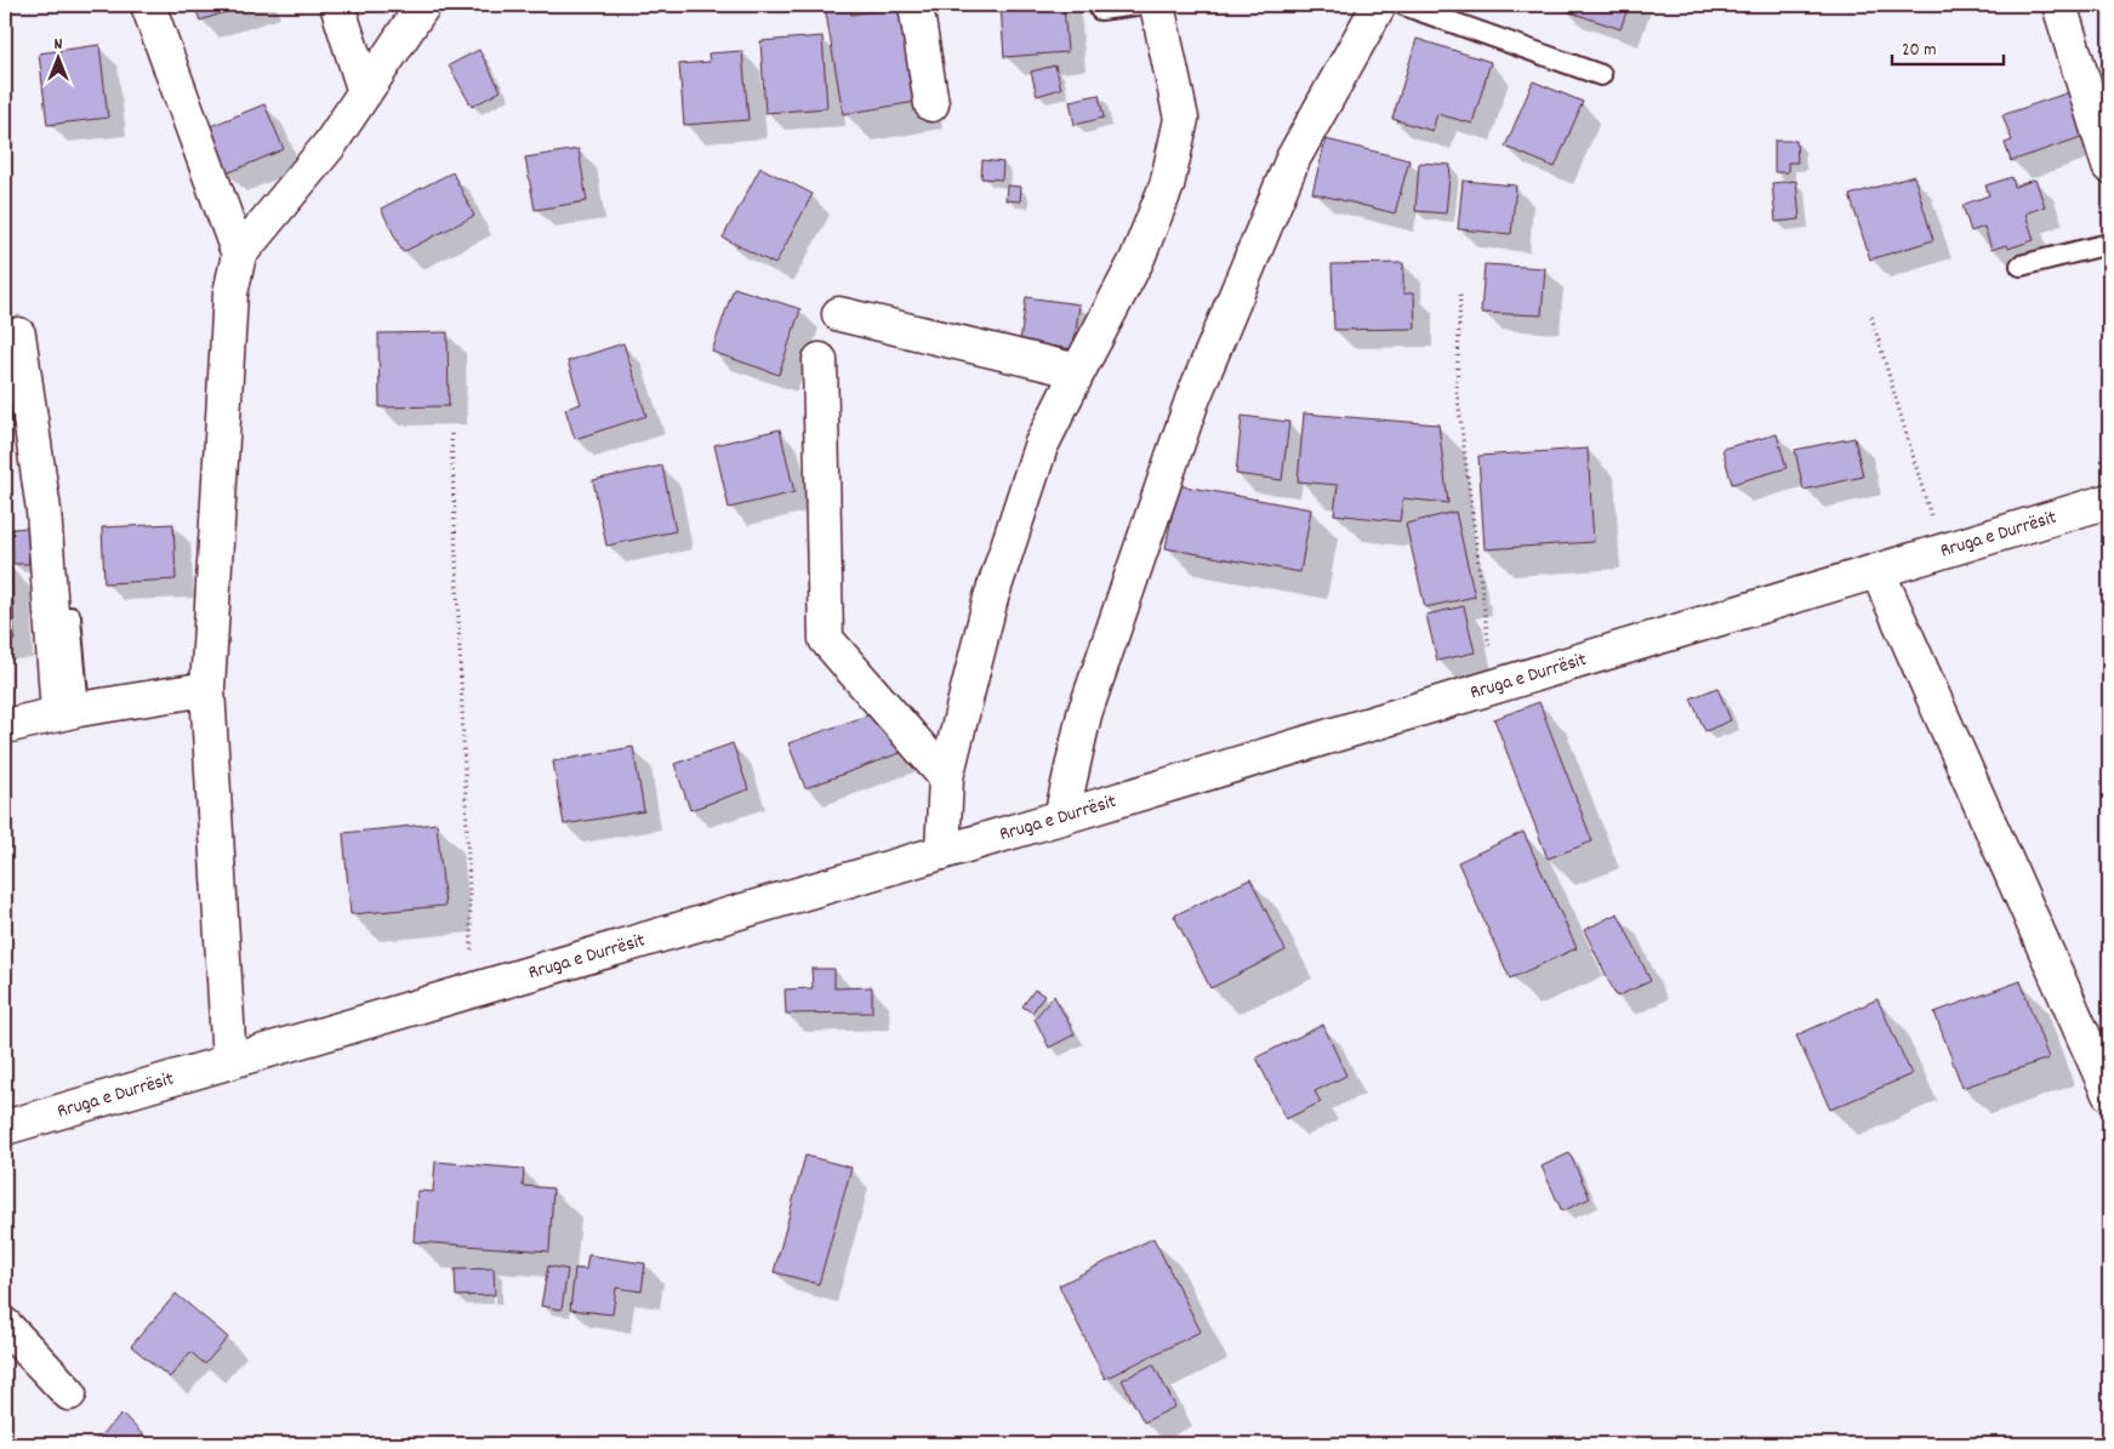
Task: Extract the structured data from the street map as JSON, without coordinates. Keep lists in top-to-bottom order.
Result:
{
  "streets": {
    "street": ["Rruga e Durrësit"]
  },
  "scale_bar": "20 m",
  "north": "top"
}
